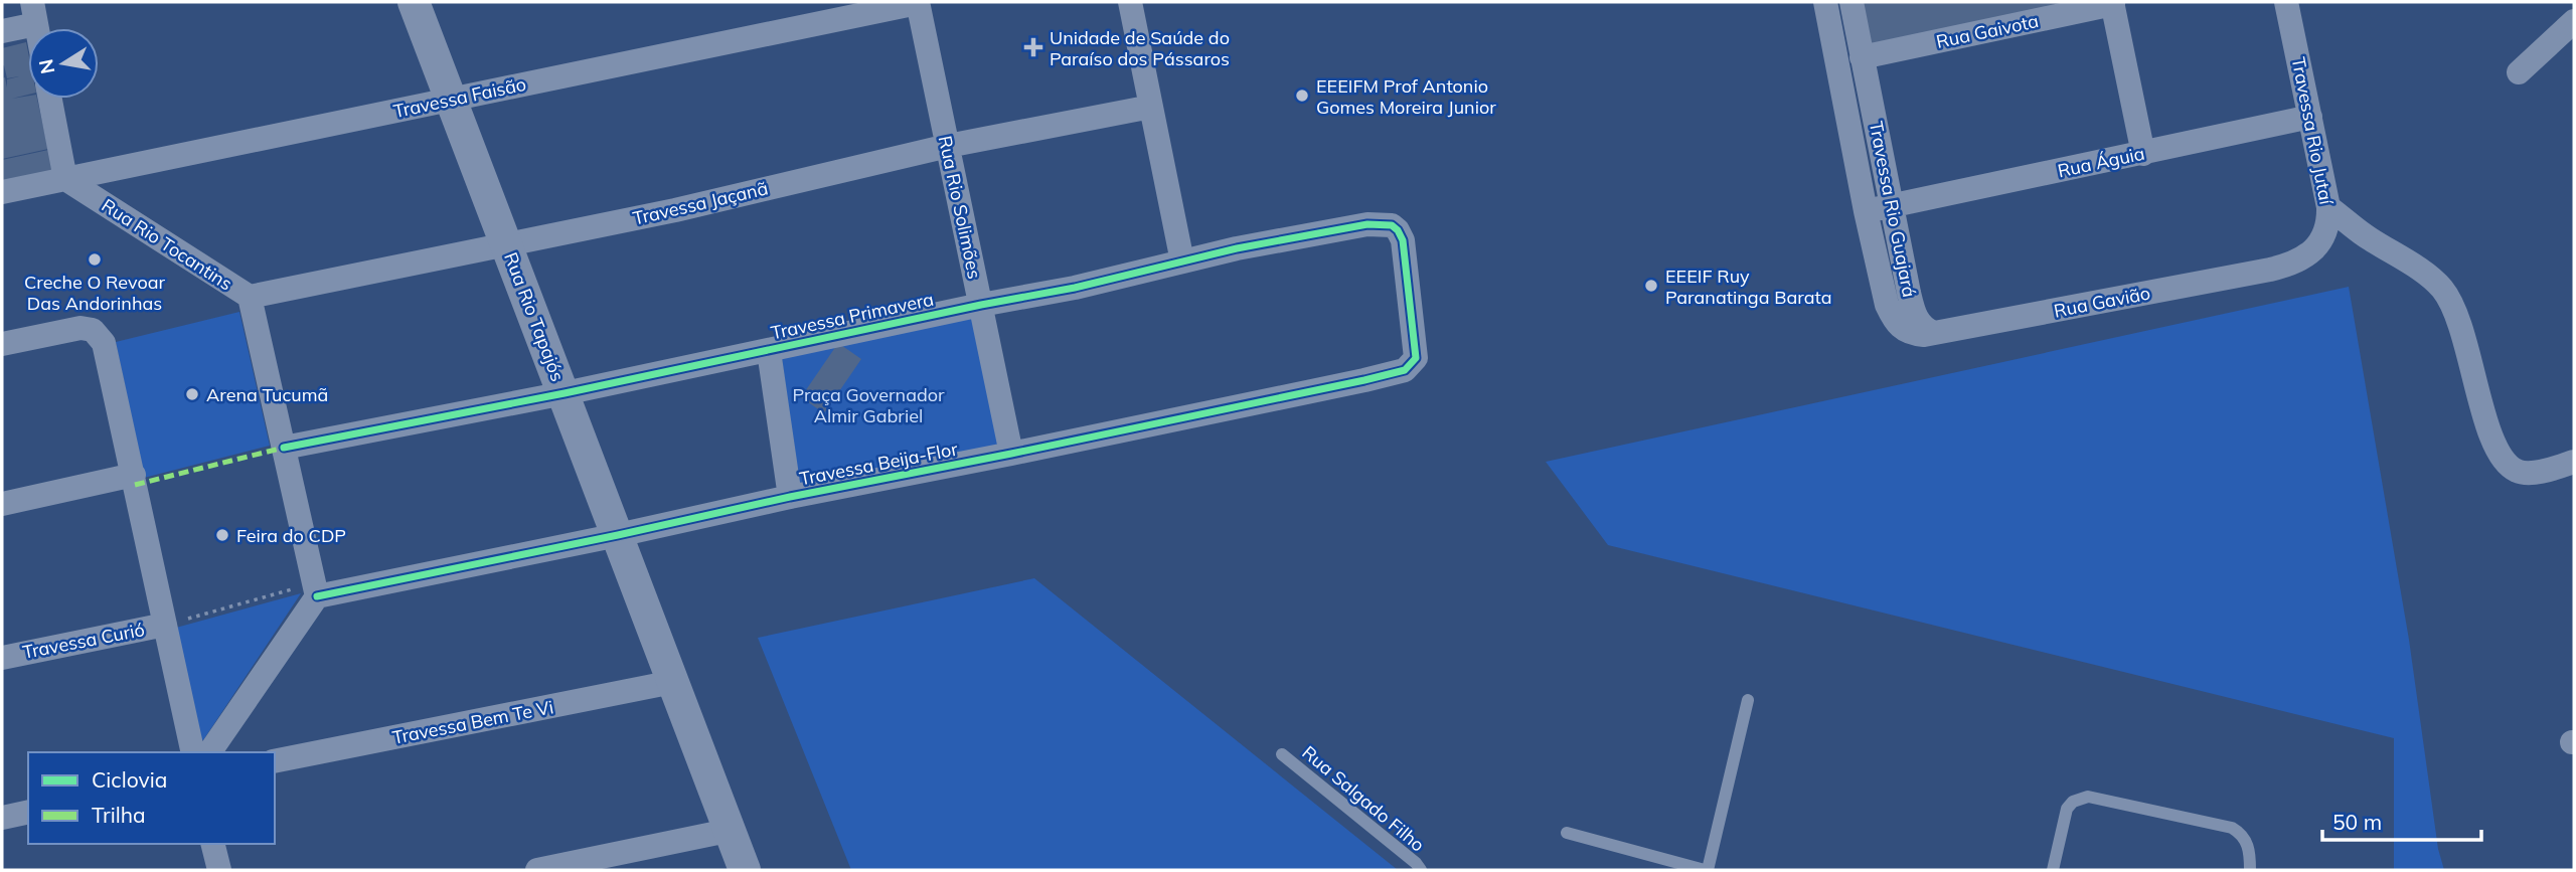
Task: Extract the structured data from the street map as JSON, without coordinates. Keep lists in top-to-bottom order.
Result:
{
  "streets": {
    "street": [
      "Rua Gaivota",
      "Travessa Faisão",
      "Travessa Rio Jutaí",
      "Rua Águia",
      "Travessa Jaçanã",
      "Rua Rio Solimões",
      "Travessa Rio Guajará",
      "Rua Rio Tocantins",
      "Rua Gavião",
      "Travessa Primavera",
      "Rua Rio Tapajós",
      "Travessa Beija-Flor",
      "Travessa Curió",
      "Travessa Bem Te Vi"
    ],
    "lane": ["Rua Salgado Filho"]
  },
  "crossings": [
    ["Rua Gaivota", "Travessa Rio Guajará"],
    ["Travessa Faisão", "Rua Rio Solimões"],
    ["Travessa Faisão", "Rua Rio Tocantins"],
    ["Travessa Faisão", "Rua Rio Tapajós"],
    ["Travessa Rio Jutaí", "Rua Águia"],
    ["Travessa Rio Jutaí", "Rua Gavião"],
    ["Rua Águia", "Travessa Rio Guajará"],
    ["Travessa Jaçanã", "Rua Rio Solimões"],
    ["Travessa Jaçanã", "Rua Rio Tocantins"],
    ["Travessa Jaçanã", "Rua Rio Tapajós"],
    ["Rua Rio Solimões", "Travessa Primavera"],
    ["Rua Rio Solimões", "Travessa Beija-Flor"],
    ["Travessa Rio Guajará", "Rua Gavião"],
    ["Rua Rio Tocantins", "Travessa Primavera"],
    ["Rua Rio Tocantins", "Travessa Beija-Flor"],
    ["Travessa Primavera", "Rua Rio Tapajós"],
    ["Travessa Primavera", "Travessa Beija-Flor"],
    ["Rua Rio Tapajós", "Travessa Beija-Flor"],
    ["Rua Rio Tapajós", "Travessa Bem Te Vi"]
  ],
  "parks": ["Praça Governador Almir Gabriel"],
  "places": {
    "health": ["Unidade de Saúde do Paraíso dos Pássaros"],
    "other": [
      "EEEIFM Prof Antonio Gomes Moreira Junior",
      "Creche O Revoar Das Andorinhas",
      "EEEIF Ruy Paranatinga Barata",
      "Arena Tucumã",
      "Feira do CDP"
    ]
  },
  "legend": ["Ciclovia", "Trilha"],
  "scale_bar": "50 m",
  "north": "left"
}
